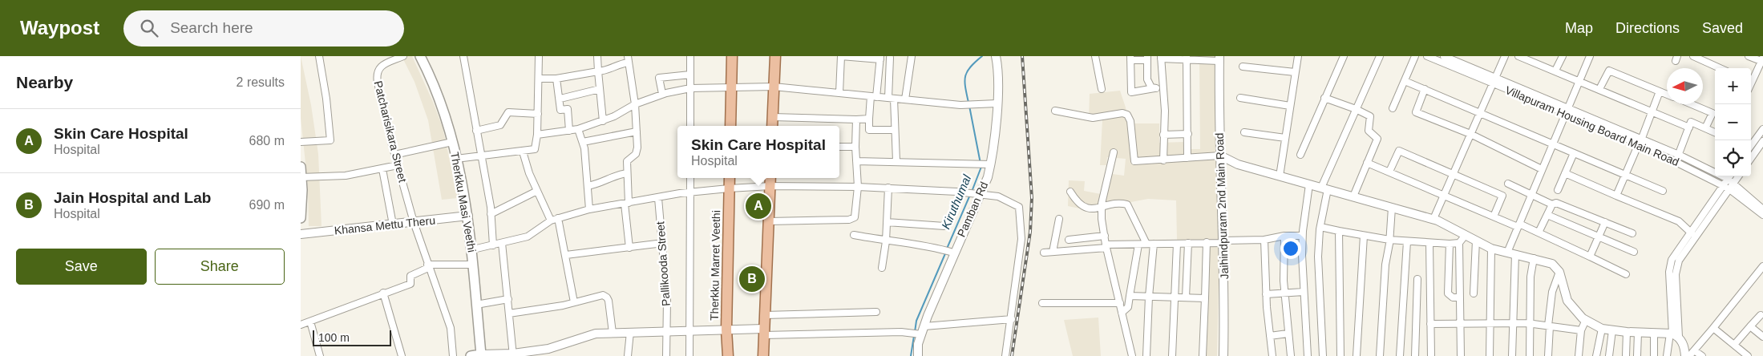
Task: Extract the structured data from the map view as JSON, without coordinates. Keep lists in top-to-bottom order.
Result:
{
  "streets": {
    "main road": ["Therkku Masi Veethi", "Therkku Marret Veethi"],
    "street": [
      "Villapuram Housing Board Main Road",
      "Patcharisikara Street",
      "Jaihindpuram 2nd Main Road",
      "Pamban Rd",
      "Khansa Mettu Theru",
      "Pallikooda Street"
    ]
  },
  "crossings": [
    ["Patcharisikara Street", "Khansa Mettu Theru"],
    ["Therkku Masi Veethi", "Khansa Mettu Theru"]
  ],
  "water": ["Kiruthumal"],
  "scale_bar": "100 m",
  "north": "left",
  "page": {
    "header": "Waypost",
    "search": "Search here",
    "nav": ["Map", "Directions", "Saved"],
    "heading": ["Nearby", "2 results"],
    "map_buttons": ["+", "−"],
    "list": [
      {
        "mark": "A",
        "name": "Skin Care Hospital",
        "note": "Hospital",
        "value": "680 m"
      },
      {
        "mark": "B",
        "name": "Jain Hospital and Lab",
        "note": "Hospital",
        "value": "690 m"
      }
    ],
    "popup": ["Skin Care Hospital", "Hospital"],
    "pins": ["A", "B"],
    "buttons": ["Save", "Share"],
    "scale": "100 m"
  }
}
